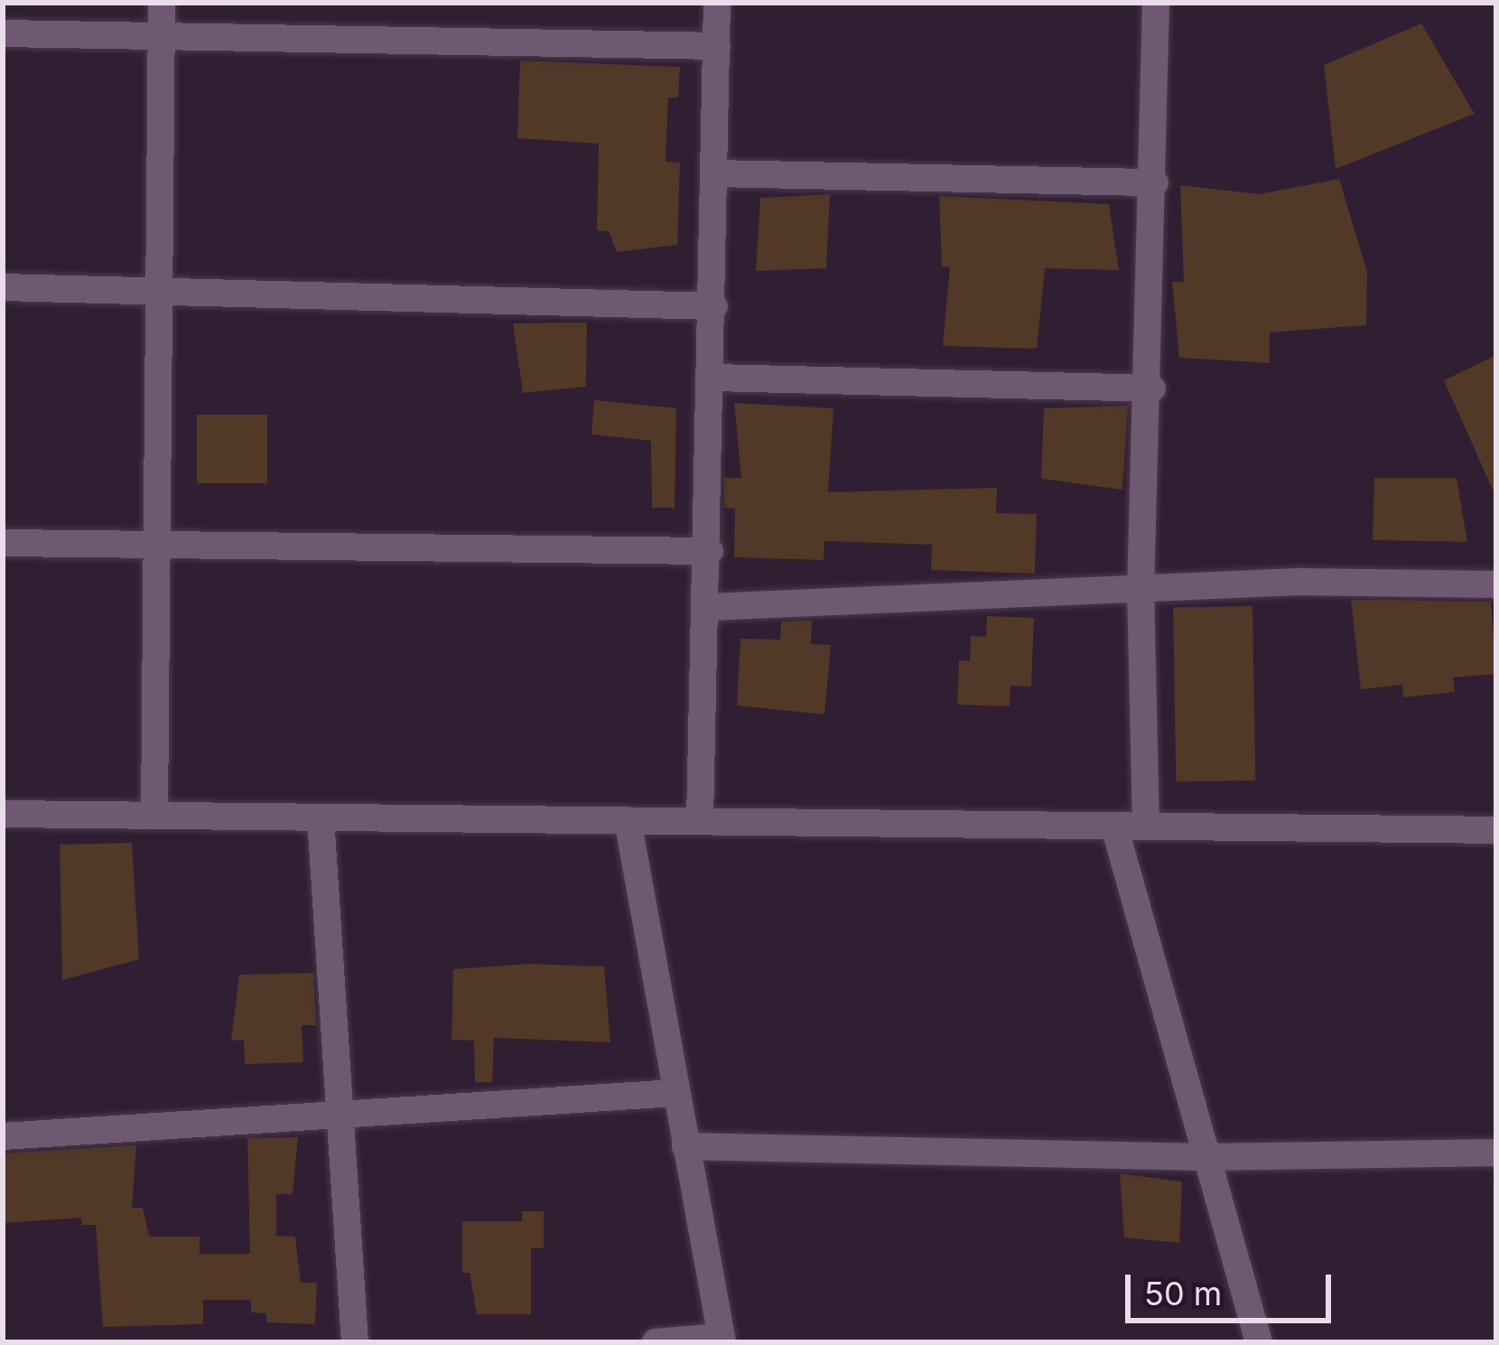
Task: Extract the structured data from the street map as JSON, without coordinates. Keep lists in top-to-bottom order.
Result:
{
  "scale_bar": "50 m"
}
